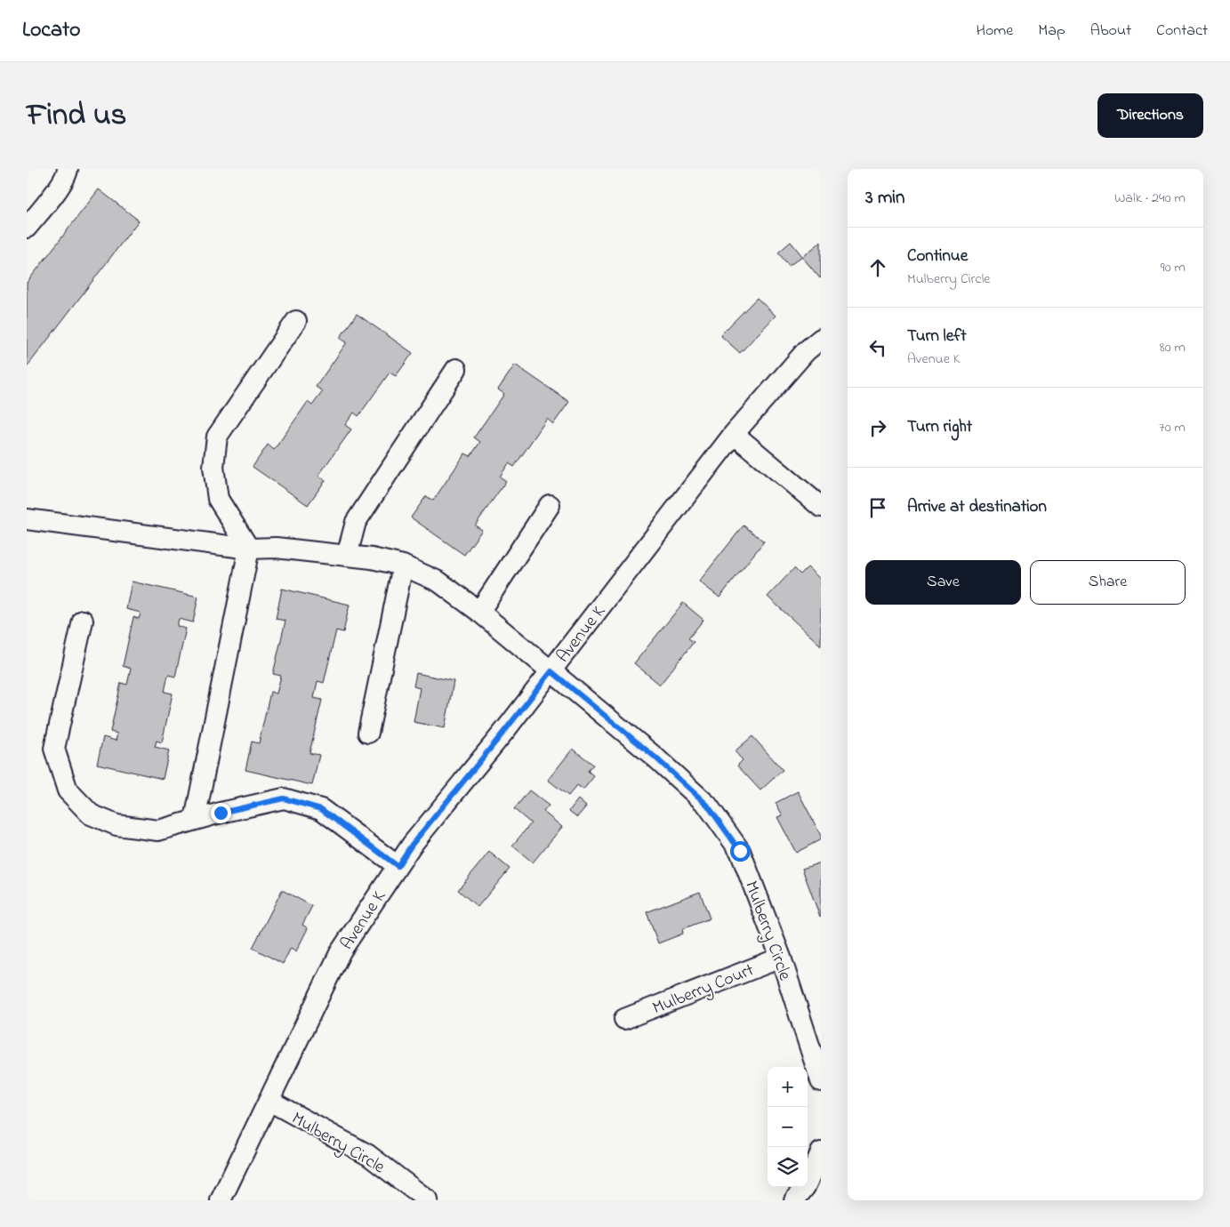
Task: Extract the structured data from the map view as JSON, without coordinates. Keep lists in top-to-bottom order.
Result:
{
  "streets": {
    "street": ["Avenue K", "Mulberry Circle", "Mulberry Court"]
  },
  "crossings": [
    ["Avenue K", "Mulberry Circle"],
    ["Mulberry Circle", "Mulberry Court"]
  ],
  "page": {
    "header": "Locato",
    "nav": [
      "Home",
      "Map",
      "About",
      "Contact"
    ],
    "title": "Find us",
    "buttons": [
      "Directions",
      ["Save", "Share"]
    ],
    "heading": ["3 min", "Walk · 240 m"],
    "list": [
      ["Continue", "Mulberry Circle", "90 m"],
      ["Turn left", "Avenue K", "80 m"],
      ["Turn right", "70 m"],
      "Arrive at destination"
    ],
    "map_buttons": ["+", "−"]
  }
}
